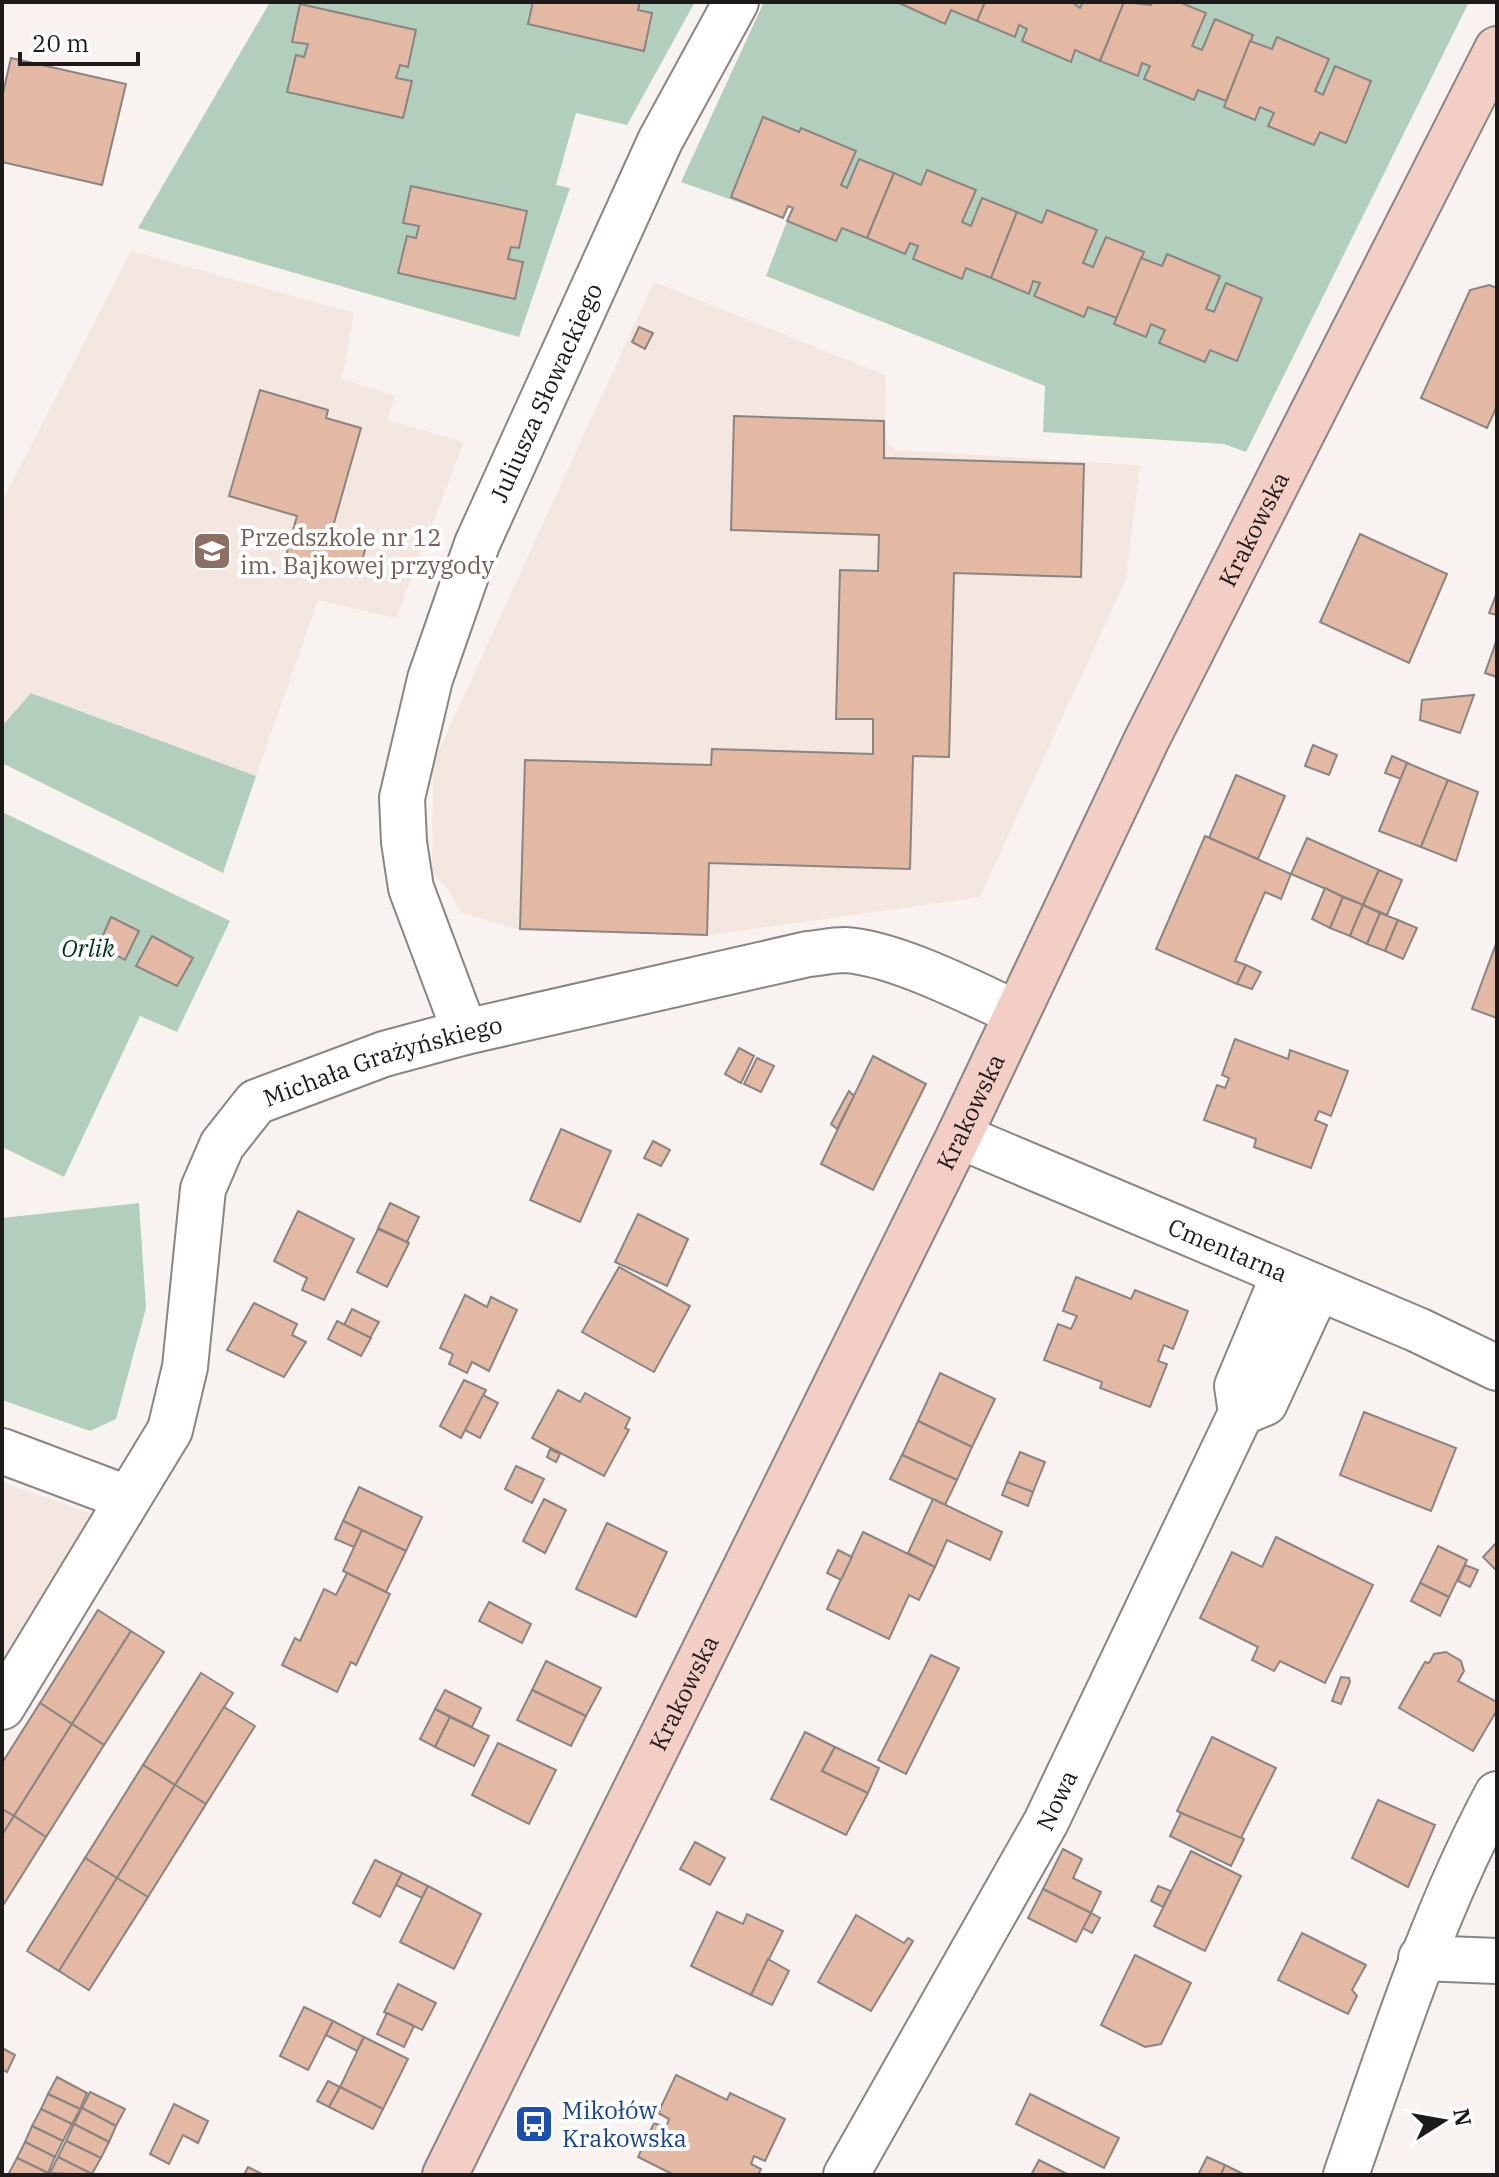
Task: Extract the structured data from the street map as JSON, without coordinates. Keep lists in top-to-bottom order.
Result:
{
  "streets": {
    "street": [
      "Juliusza Słowackiego",
      "Krakowska",
      "Michała Grażyńskiego",
      "Cmentarna",
      "Nowa"
    ]
  },
  "crossings": [
    ["Juliusza Słowackiego", "Michała Grażyńskiego"],
    ["Krakowska", "Michała Grażyńskiego"],
    ["Krakowska", "Cmentarna"],
    ["Cmentarna", "Nowa"]
  ],
  "parks": ["Orlik"],
  "places": {
    "school or university": ["Przedszkole nr 12 im. Bajkowej przygody"],
    "bus stop": ["Mikołów Krakowska"]
  },
  "scale_bar": "20 m",
  "north": "right"
}
